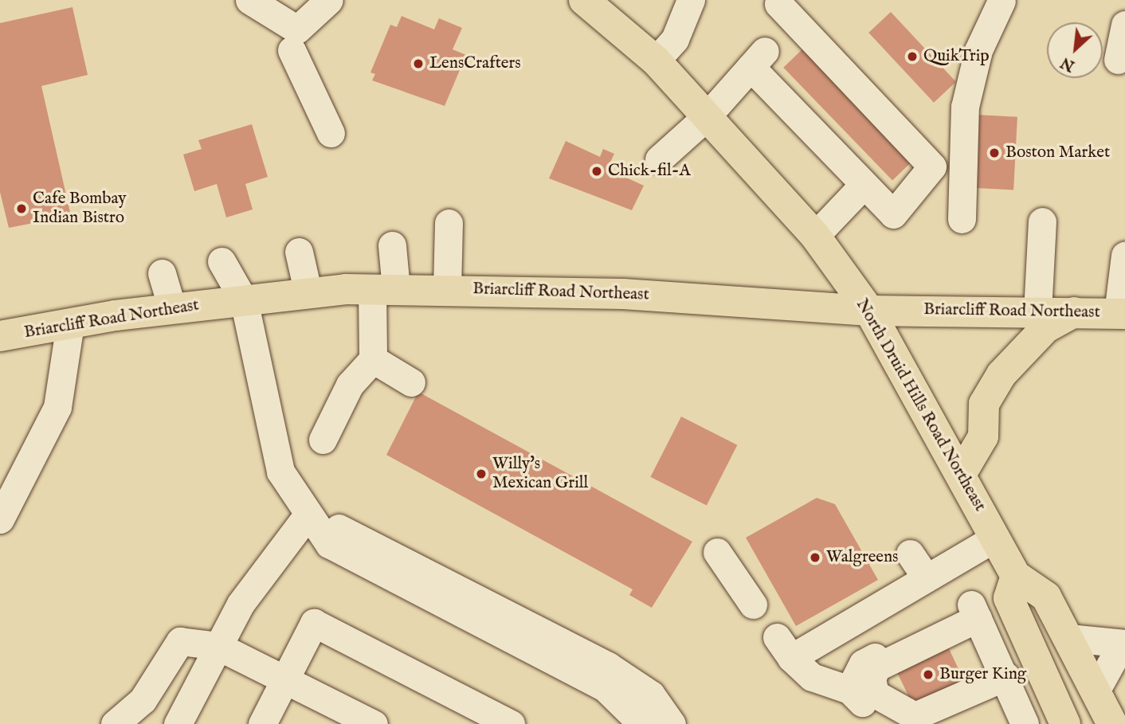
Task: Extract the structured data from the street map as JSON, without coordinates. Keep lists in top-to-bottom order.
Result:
{
  "streets": {
    "main road": ["Briarcliff Road Northeast", "North Druid Hills Road Northeast"]
  },
  "crossings": [
    ["Briarcliff Road Northeast", "North Druid Hills Road Northeast"]
  ],
  "places": [
    "QuikTrip",
    "LensCrafters",
    "Boston Market",
    "Chick-fil-A",
    "Cafe Bombay Indian Bistro",
    "Willy's Mexican Grill",
    "Walgreens",
    "Burger King"
  ],
  "north": "bottom left"
}
